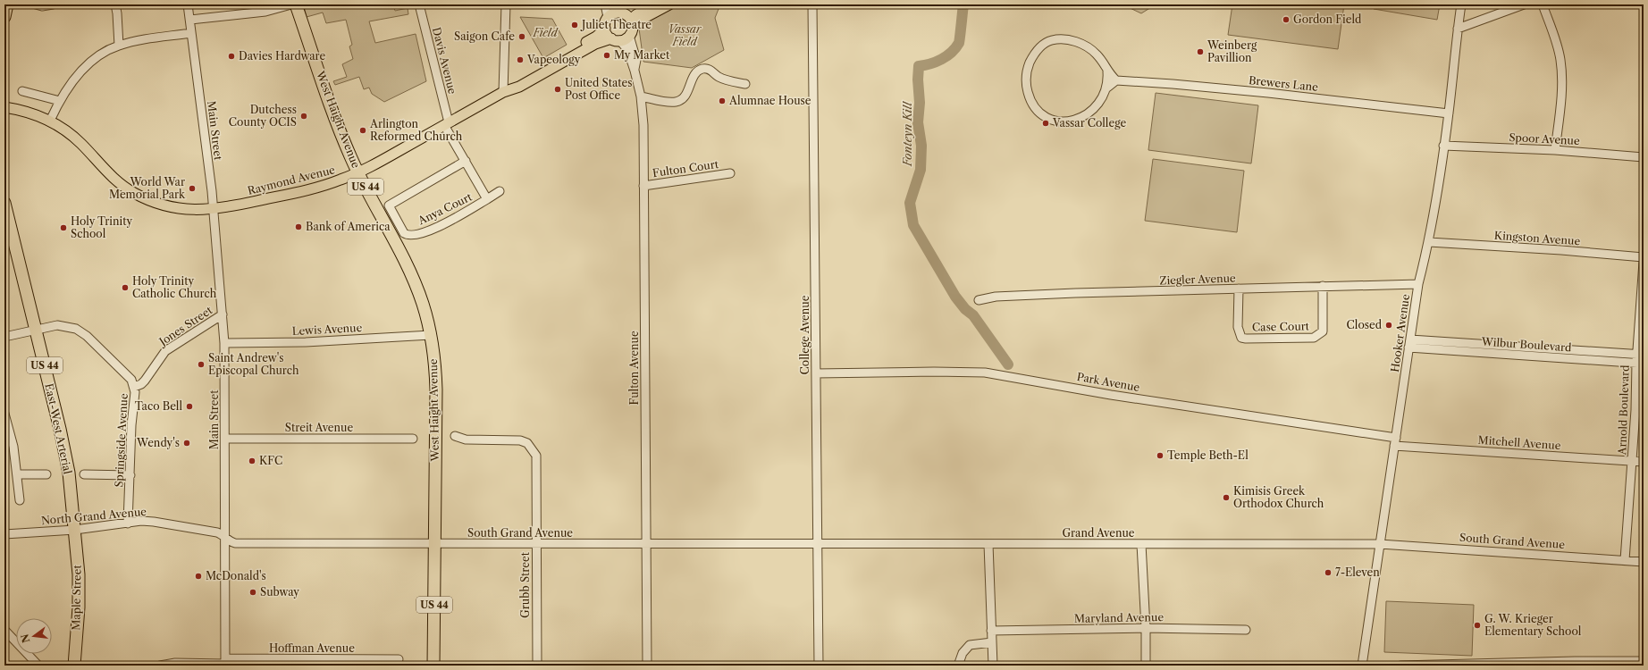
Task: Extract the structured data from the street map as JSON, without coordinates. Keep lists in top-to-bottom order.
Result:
{
  "streets": {
    "highway": [
      "West Haight Avenue",
      "US 44",
      "East-West Arterial",
      "Maple Street"
    ],
    "main road": ["Raymond Avenue"],
    "street": [
      "Davis Avenue",
      "Brewers Lane",
      "Main Street",
      "Spoor Avenue",
      "Fulton Court",
      "Anya Court",
      "Kingston Avenue",
      "Ziegler Avenue",
      "Jones Street",
      "Case Court",
      "Lewis Avenue",
      "Hooker Avenue",
      "College Avenue",
      "Wilbur Boulevard",
      "Fulton Avenue",
      "Park Avenue",
      "Arnold Boulevard",
      "Streit Avenue",
      "Springside Avenue",
      "Mitchell Avenue",
      "North Grand Avenue",
      "South Grand Avenue",
      "Grand Avenue",
      "Grubb Street",
      "Maryland Avenue",
      "Hoffman Avenue"
    ]
  },
  "crossings": [
    ["Davis Avenue", "Raymond Avenue"],
    ["Davis Avenue", "Anya Court"],
    ["Brewers Lane", "Hooker Avenue"],
    ["West Haight Avenue", "Raymond Avenue"],
    ["West Haight Avenue", "US 44"],
    ["West Haight Avenue", "Lewis Avenue"],
    ["West Haight Avenue", "South Grand Avenue"],
    ["Main Street", "Raymond Avenue"],
    ["Main Street", "Jones Street"],
    ["Main Street", "Lewis Avenue"],
    ["Main Street", "Streit Avenue"],
    ["Main Street", "North Grand Avenue"],
    ["Main Street", "South Grand Avenue"],
    ["Main Street", "Hoffman Avenue"],
    ["Spoor Avenue", "Hooker Avenue"],
    ["Fulton Court", "Fulton Avenue"],
    ["Raymond Avenue", "Fulton Avenue"],
    ["US 44", "South Grand Avenue"],
    ["Kingston Avenue", "Hooker Avenue"],
    ["Ziegler Avenue", "Case Court"],
    ["Ziegler Avenue", "Hooker Avenue"],
    ["Jones Street", "Springside Avenue"],
    ["Hooker Avenue", "Wilbur Boulevard"],
    ["Hooker Avenue", "Park Avenue"],
    ["Hooker Avenue", "Mitchell Avenue"],
    ["Hooker Avenue", "South Grand Avenue"],
    ["Hooker Avenue", "Grand Avenue"],
    ["College Avenue", "Park Avenue"],
    ["College Avenue", "South Grand Avenue"],
    ["College Avenue", "Grand Avenue"],
    ["Wilbur Boulevard", "Arnold Boulevard"],
    ["Fulton Avenue", "South Grand Avenue"],
    ["Park Avenue", "Mitchell Avenue"],
    ["Arnold Boulevard", "Mitchell Avenue"],
    ["Arnold Boulevard", "South Grand Avenue"],
    ["East-West Arterial", "Springside Avenue"],
    ["East-West Arterial", "North Grand Avenue"],
    ["East-West Arterial", "Maple Street"],
    ["Springside Avenue", "North Grand Avenue"],
    ["North Grand Avenue", "South Grand Avenue"],
    ["North Grand Avenue", "Maple Street"],
    ["South Grand Avenue", "Grand Avenue"],
    ["South Grand Avenue", "Grubb Street"]
  ],
  "water": ["Fonteyn Kill"],
  "parks": ["Vassar Field", "Field"],
  "places": [
    "Gordon Field",
    "Juliet Theatre",
    "Saigon Cafe",
    "Weinberg Pavillion",
    "My Market",
    "Davies Hardware",
    "Vapeology",
    "United States Post Office",
    "Alumnae House",
    "Dutchess County OCIS",
    "Vassar College",
    "Arlington Reformed Church",
    "World War Memorial Park",
    "Bank of America",
    "Holy Trinity School",
    "Holy Trinity Catholic Church",
    "Closed",
    "Saint Andrew's Episcopal Church",
    "Taco Bell",
    "Wendy's",
    "Temple Beth-El",
    "KFC",
    "Kimisis Greek Orthodox Church",
    "7-Eleven",
    "McDonald's",
    "Subway",
    "G. W. Krieger Elementary School"
  ],
  "north": "left"
}
